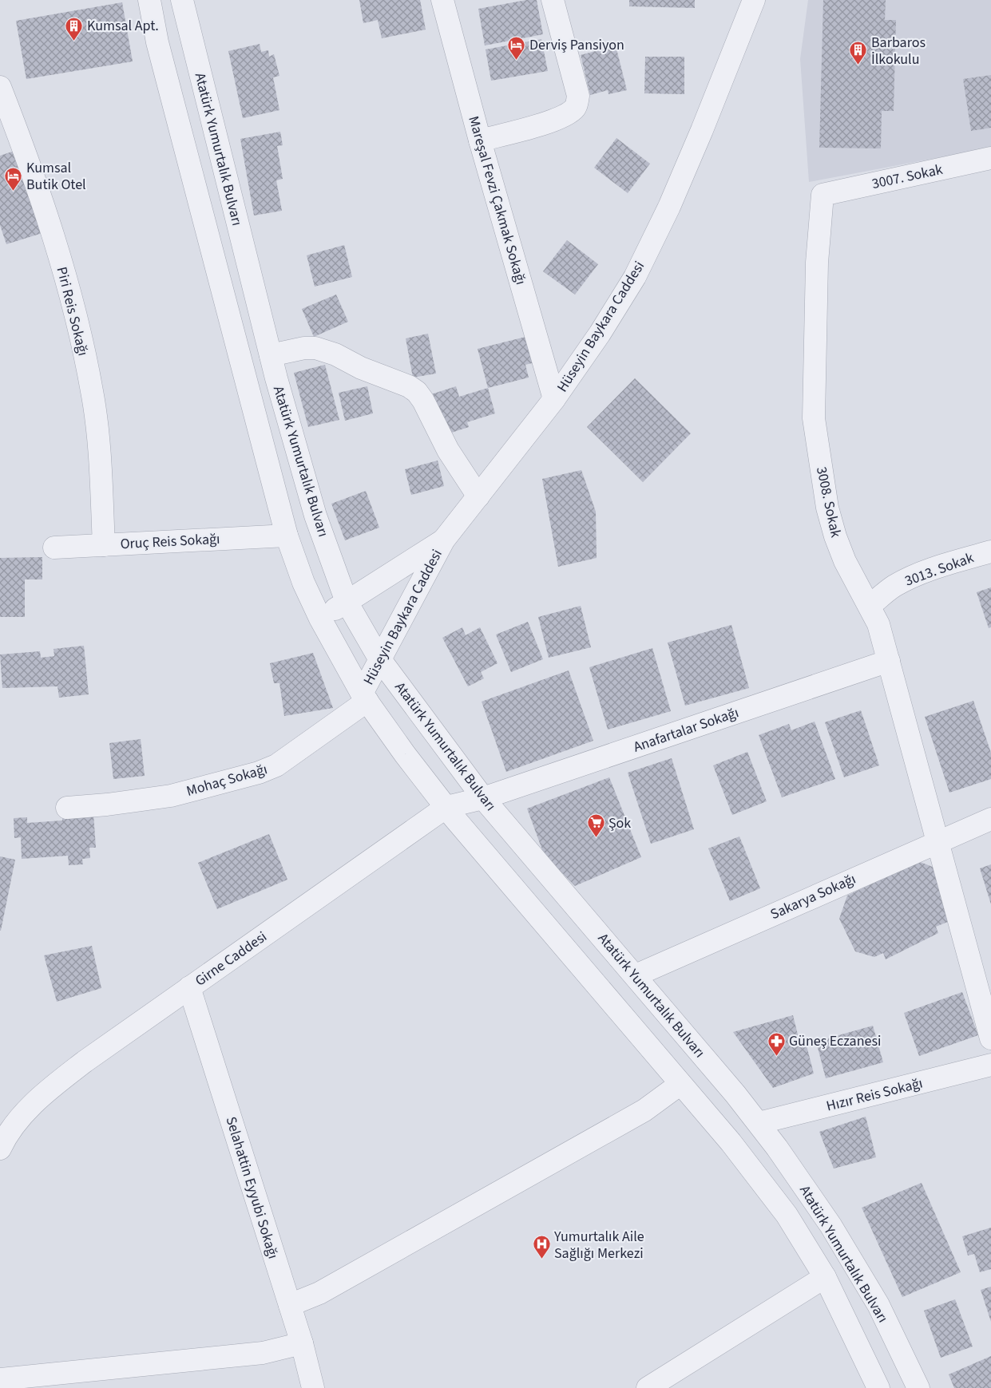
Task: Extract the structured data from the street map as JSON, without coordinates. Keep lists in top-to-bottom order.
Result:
{
  "streets": {
    "street": [
      "Atatürk Yumurtalık Bulvarı",
      "3007. Sokak",
      "Mareşal Fevzi Çakmak Sokağı",
      "Piri Reis Sokağı",
      "Hüseyin Baykara Caddesi",
      "3008. Sokak",
      "Oruç Reis Sokağı",
      "3013. Sokak",
      "Anafartalar Sokağı",
      "Mohaç Sokağı",
      "Sakarya Sokağı",
      "Girne Caddesi",
      "Hızır Reis Sokağı",
      "Selahattin Eyyubi Sokağı"
    ]
  },
  "crossings": [
    ["Atatürk Yumurtalık Bulvarı", "Hüseyin Baykara Caddesi"],
    ["Atatürk Yumurtalık Bulvarı", "Oruç Reis Sokağı"],
    ["Atatürk Yumurtalık Bulvarı", "Anafartalar Sokağı"],
    ["Atatürk Yumurtalık Bulvarı", "Mohaç Sokağı"],
    ["Atatürk Yumurtalık Bulvarı", "Sakarya Sokağı"],
    ["Atatürk Yumurtalık Bulvarı", "Girne Caddesi"],
    ["Atatürk Yumurtalık Bulvarı", "Hızır Reis Sokağı"],
    ["3007. Sokak", "3008. Sokak"],
    ["Mareşal Fevzi Çakmak Sokağı", "Hüseyin Baykara Caddesi"],
    ["Piri Reis Sokağı", "Oruç Reis Sokağı"],
    ["Hüseyin Baykara Caddesi", "Mohaç Sokağı"],
    ["3008. Sokak", "3013. Sokak"],
    ["3008. Sokak", "Anafartalar Sokağı"],
    ["3008. Sokak", "Sakarya Sokağı"],
    ["Anafartalar Sokağı", "Girne Caddesi"],
    ["Girne Caddesi", "Selahattin Eyyubi Sokağı"]
  ],
  "places": {
    "building": ["Kumsal Apt.", "Barbaros İlkokulu"],
    "hotel": ["Derviş Pansiyon", "Kumsal Butik Otel"],
    "supermarket": ["Şok"],
    "pharmacy": ["Güneş Eczanesi"],
    "hospital": ["Yumurtalık Aile Sağlığı Merkezi"]
  }
}
